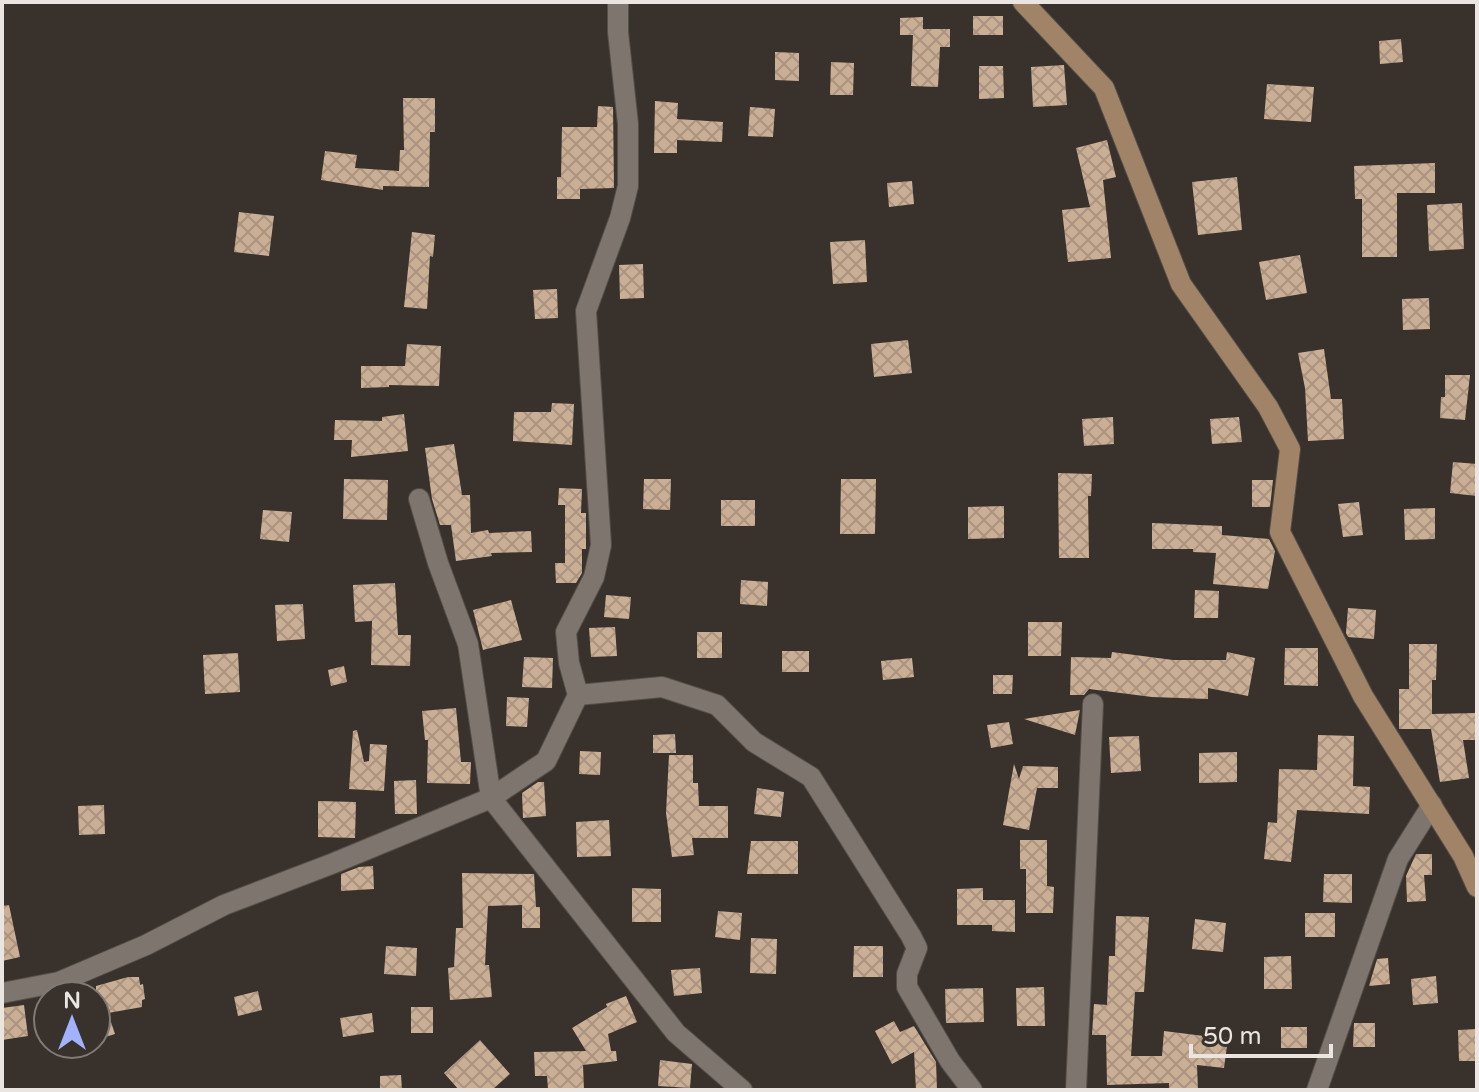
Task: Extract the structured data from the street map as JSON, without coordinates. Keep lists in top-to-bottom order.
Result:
{
  "scale_bar": "50 m",
  "north": "top"
}
